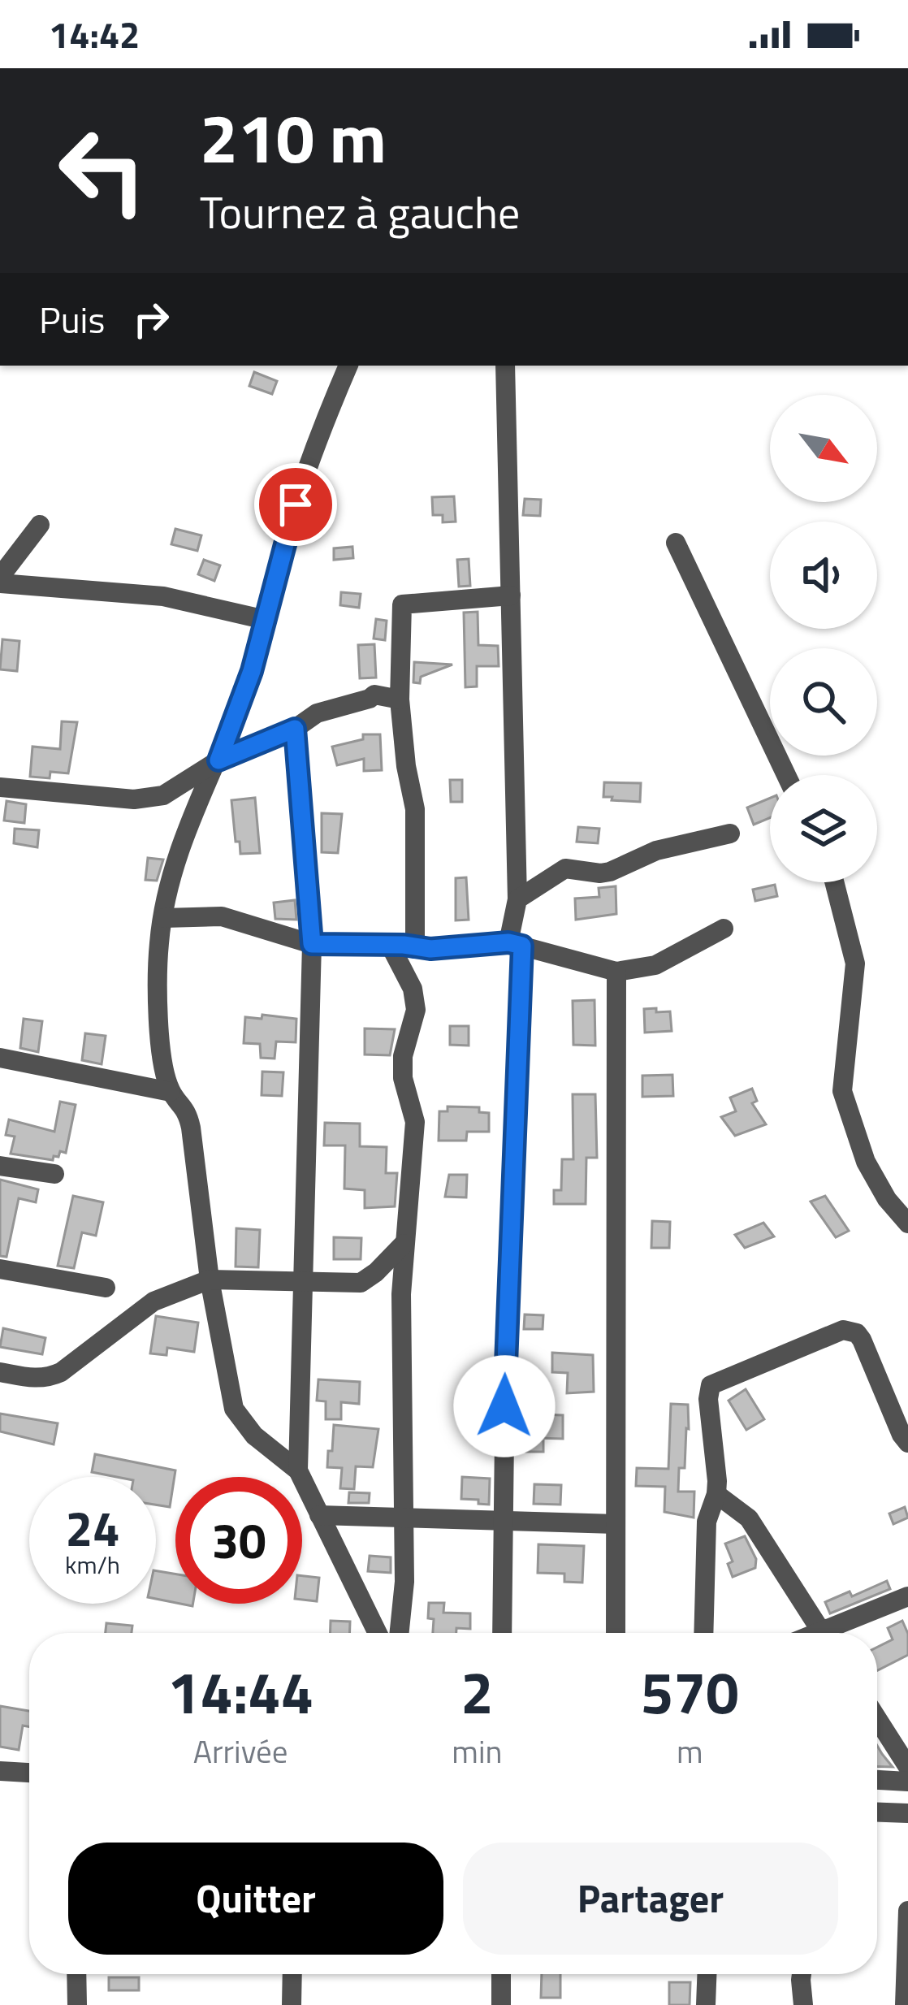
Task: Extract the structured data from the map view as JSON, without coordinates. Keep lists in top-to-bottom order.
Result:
{
  "north": "bottom right",
  "page": {
    "status": "14:42",
    "turn": ["210 m", "Tournez à gauche"],
    "then": "Puis",
    "speed": "24 km/h",
    "limit": "30",
    "eta": [
      "14:44",
      "Arrivée",
      "2",
      "min",
      "570",
      "m"
    ],
    "buttons": ["Quitter", "Partager"]
  }
}
